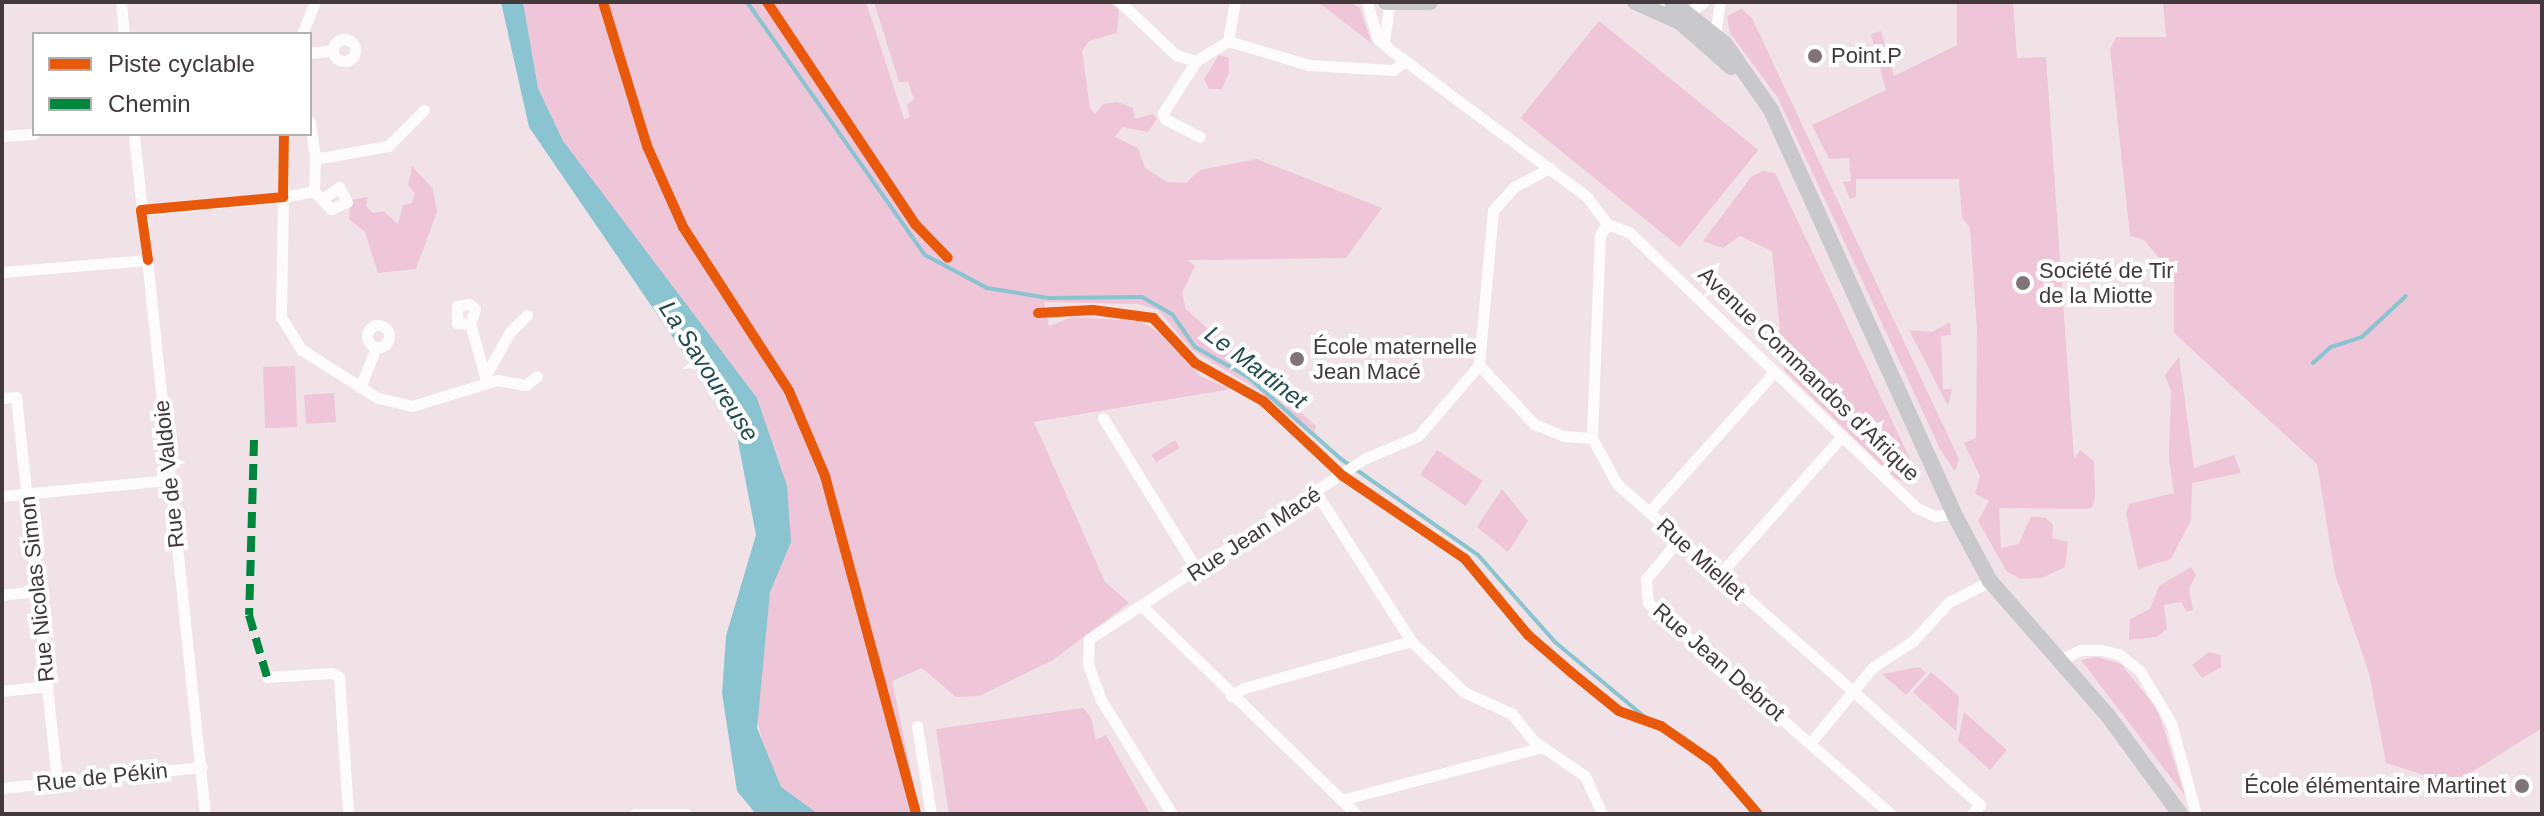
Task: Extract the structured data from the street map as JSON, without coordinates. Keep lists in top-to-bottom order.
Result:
{
  "streets": {
    "street": [
      "Avenue Commandos d'Afrique",
      "Rue de Valdoie",
      "Rue Jean Macé",
      "Rue Miellet",
      "Rue Nicolas Simon",
      "Rue Jean Debrot",
      "Rue de Pékin"
    ]
  },
  "crossings": [
    ["Rue de Valdoie", "Rue de Pékin"],
    ["Rue Miellet", "Rue Jean Debrot"],
    ["Rue Nicolas Simon", "Rue de Pékin"]
  ],
  "water": ["Le Martinet", "La Savoureuse"],
  "places": [
    "Point.P",
    "Société de Tir de la Miotte",
    "École maternelle Jean Macé",
    "École élémentaire Martinet"
  ],
  "legend": ["Piste cyclable", "Chemin"]
}
